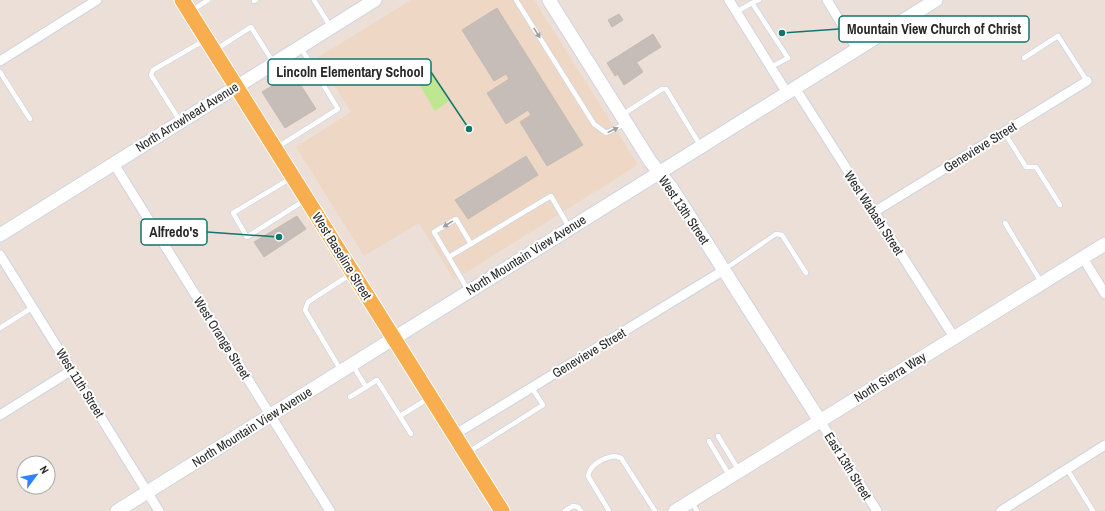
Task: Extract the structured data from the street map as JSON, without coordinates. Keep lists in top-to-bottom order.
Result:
{
  "streets": {
    "main road": ["West Baseline Street"],
    "street": [
      "North Arrowhead Avenue",
      "Genevieve Street",
      "West 13th Street",
      "West Wabash Street",
      "North Mountain View Avenue",
      "West Orange Street",
      "North Sierra Way",
      "West 11th Street",
      "East 13th Street"
    ]
  },
  "crossings": [
    ["North Arrowhead Avenue", "West Baseline Street"],
    ["North Arrowhead Avenue", "West Orange Street"],
    ["Genevieve Street", "West 13th Street"],
    ["Genevieve Street", "West Wabash Street"],
    ["Genevieve Street", "West Baseline Street"],
    ["West 13th Street", "North Mountain View Avenue"],
    ["West 13th Street", "North Sierra Way"],
    ["West 13th Street", "East 13th Street"],
    ["West Wabash Street", "North Mountain View Avenue"],
    ["West Wabash Street", "North Sierra Way"],
    ["North Mountain View Avenue", "West Baseline Street"],
    ["North Mountain View Avenue", "West Orange Street"],
    ["North Mountain View Avenue", "West 11th Street"],
    ["North Sierra Way", "East 13th Street"]
  ],
  "places": ["Mountain View Church of Christ", "Lincoln Elementary School", "Alfredo's"],
  "north": "top right"
}
